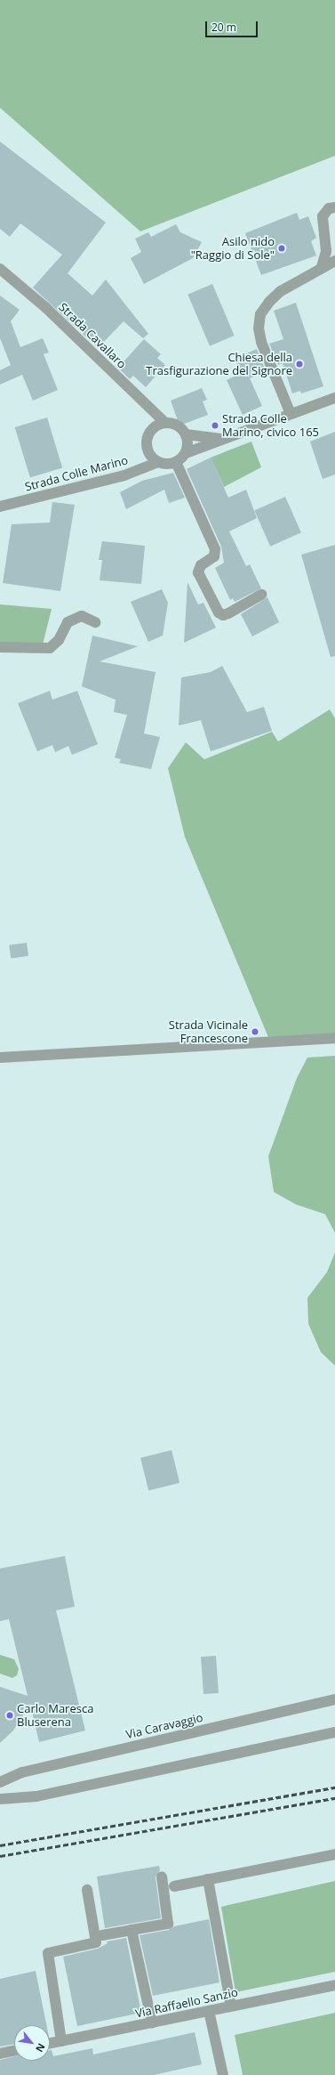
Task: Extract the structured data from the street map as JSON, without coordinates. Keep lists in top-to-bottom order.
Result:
{
  "streets": {
    "street": [
      "Strada Cavallaro",
      "Strada Colle Marino",
      "Via Caravaggio",
      "Via Raffaello Sanzio"
    ]
  },
  "crossings": [
    ["Strada Cavallaro", "Strada Colle Marino"]
  ],
  "places": [
    "Asilo nido \"Raggio di Sole\"",
    "Chiesa della Trasfigurazione del Signore",
    "Strada Colle Marino, civico 165",
    "Strada Vicinale Francescone",
    "Carlo Maresca Bluserena"
  ],
  "scale_bar": "20 m",
  "north": "bottom right"
}
